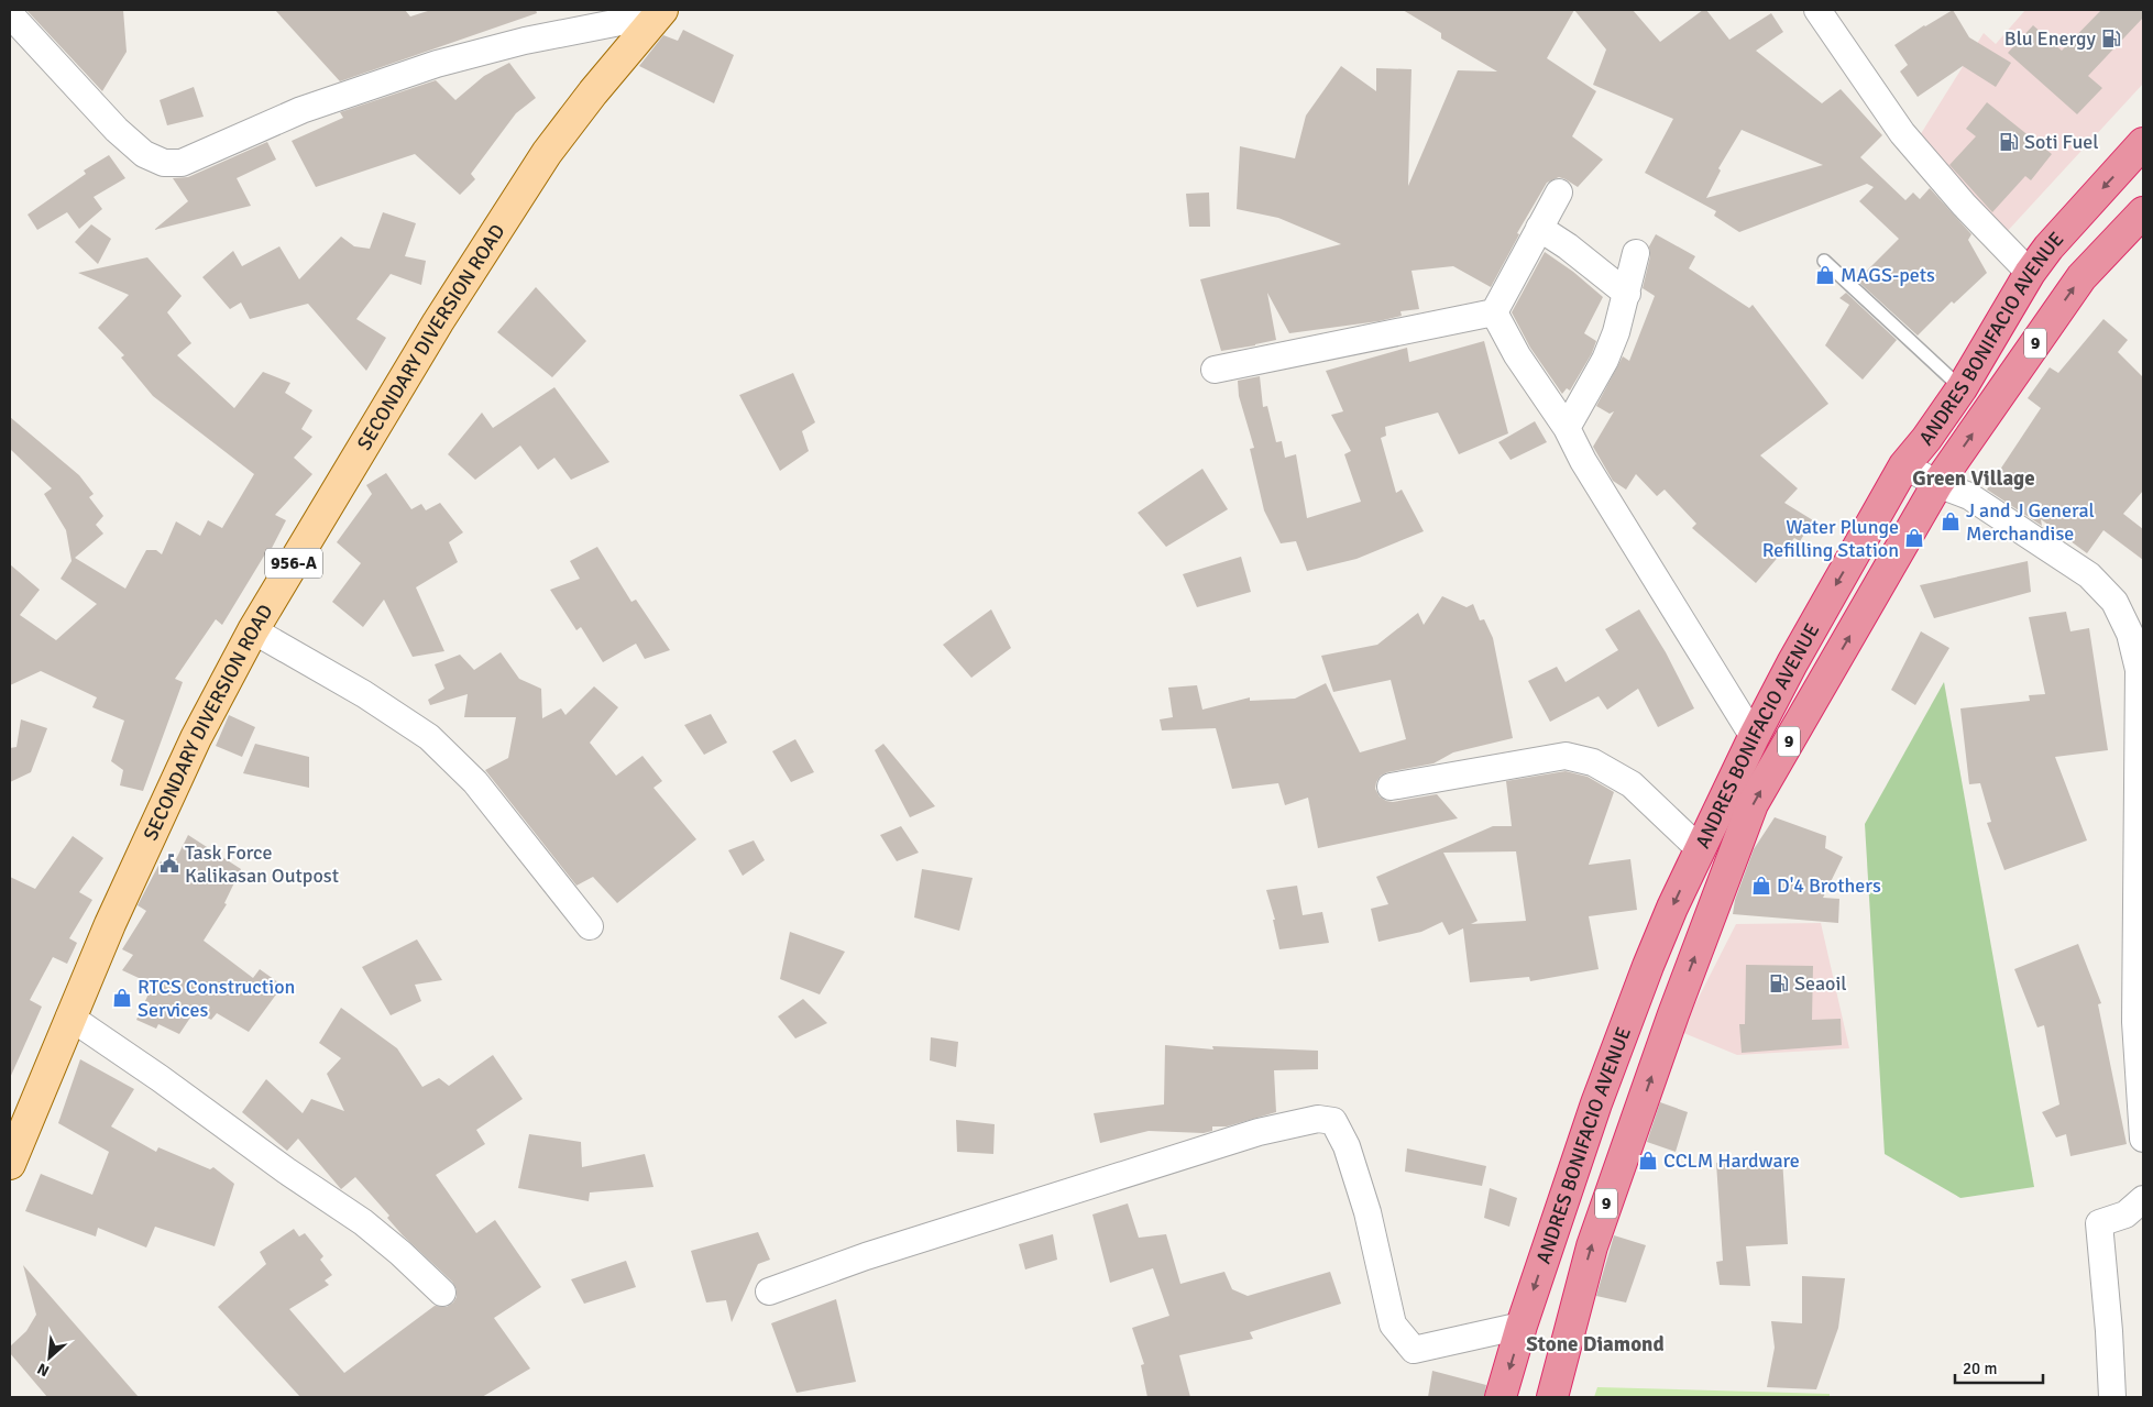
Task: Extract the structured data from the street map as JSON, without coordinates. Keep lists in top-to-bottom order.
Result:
{
  "streets": {
    "highway": ["ANDRES BONIFACIO AVENUE", "9"],
    "main road": ["SECONDARY DIVERSION ROAD", "956-A"]
  },
  "districts": ["Green Village", "Stone Diamond"],
  "places": {
    "fuel station": ["Blu Energy", "Soti Fuel", "Seaoil"],
    "shop": [
      "MAGS-pets",
      "J and J General Merchandise",
      "Water Plunge Refilling Station",
      "D'4 Brothers",
      "RTCS Construction Services",
      "CCLM Hardware"
    ],
    "public building": ["Task Force Kalikasan Outpost"]
  },
  "scale_bar": "20 m",
  "north": "bottom left"
}
